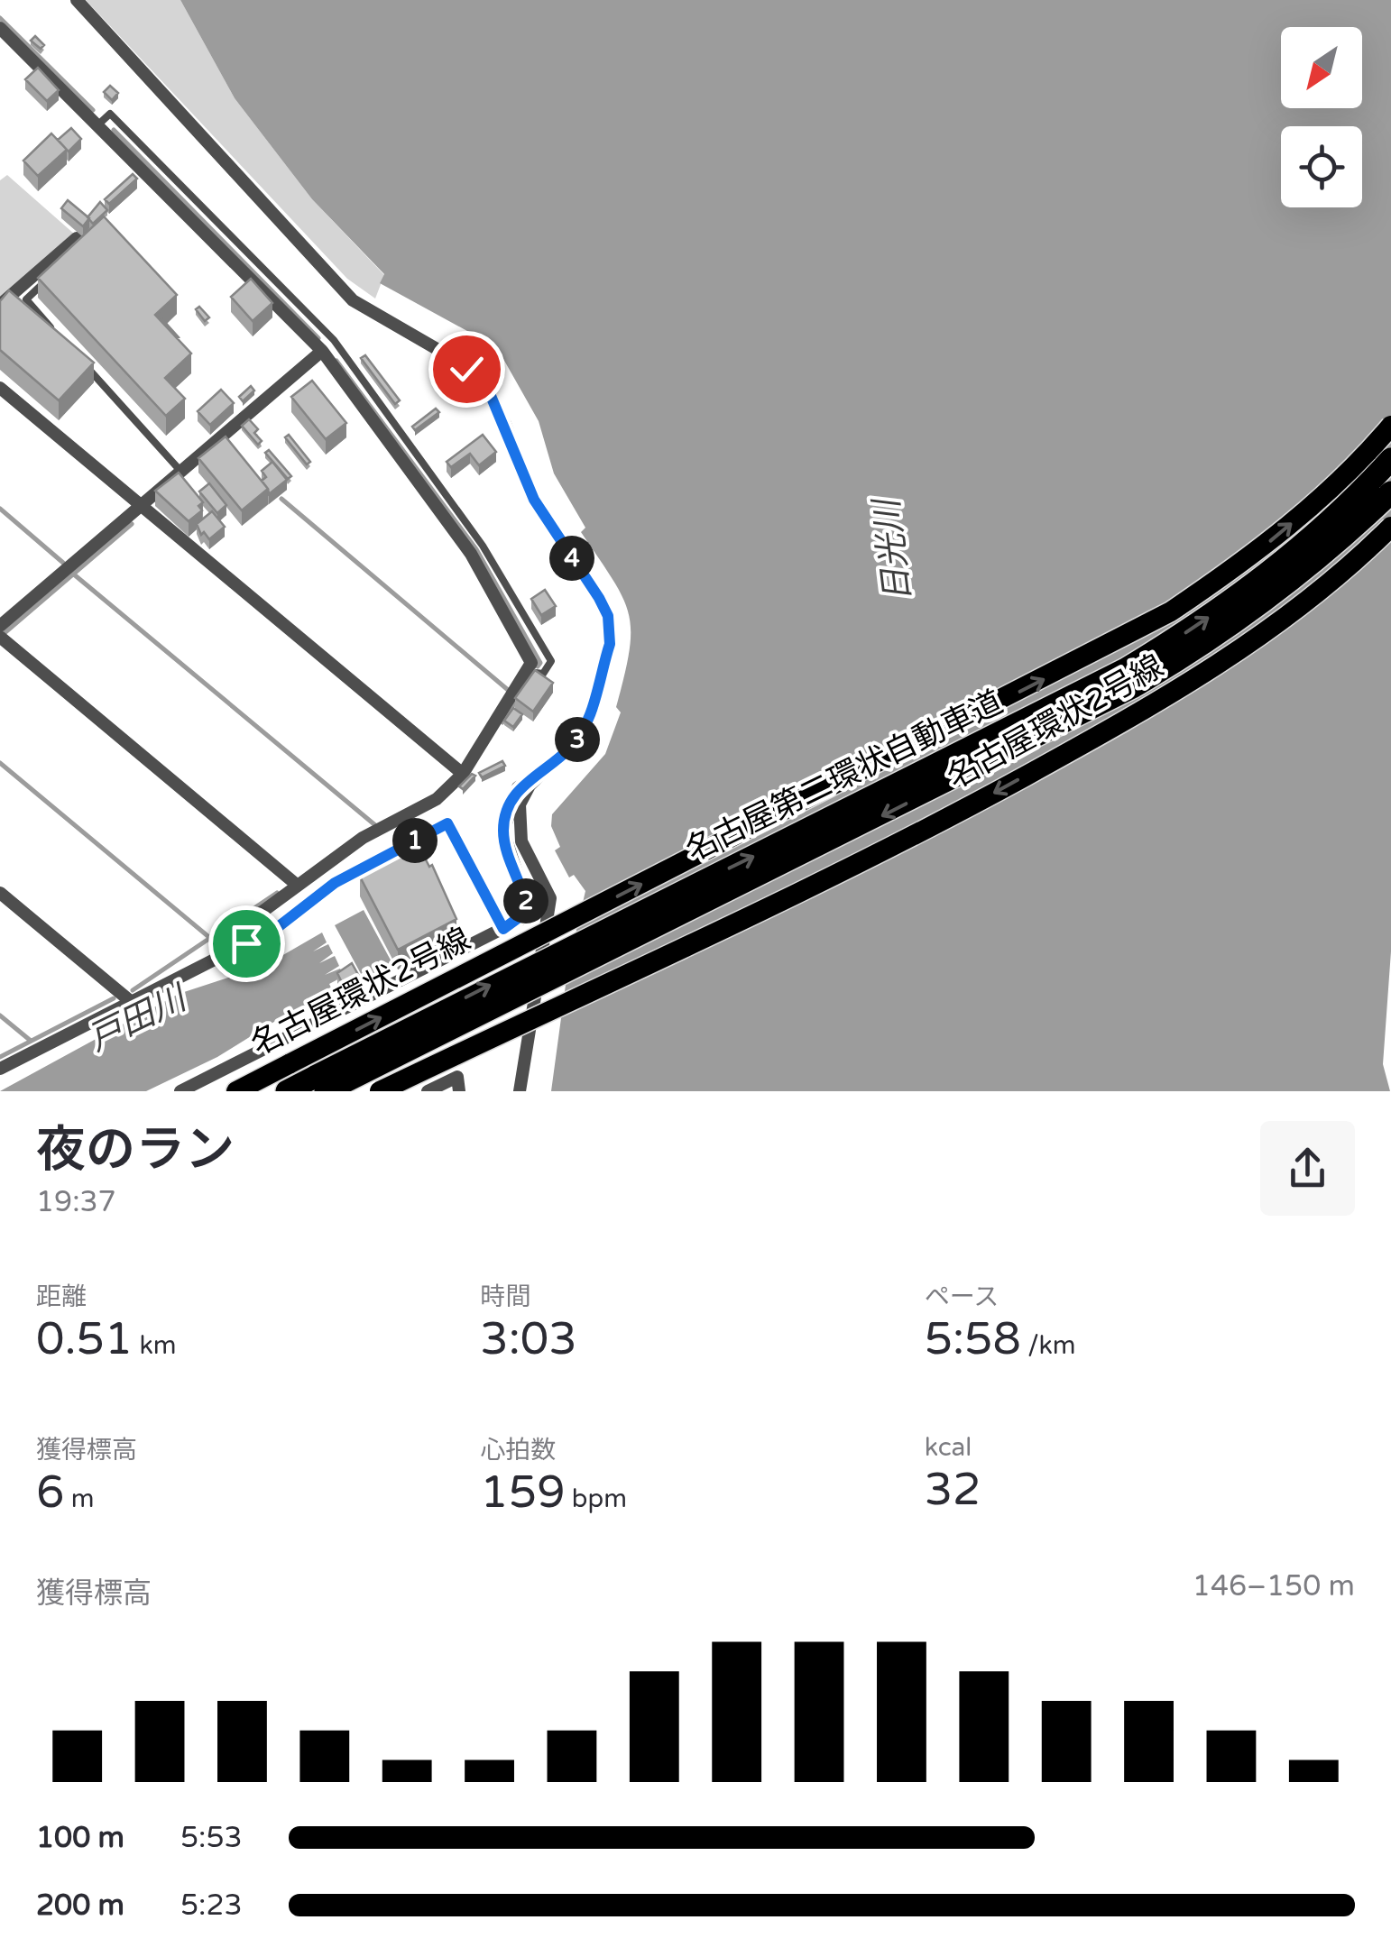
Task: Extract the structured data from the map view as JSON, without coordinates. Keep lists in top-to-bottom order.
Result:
{
  "streets": {
    "highway": ["名古屋環状2号線", "名古屋第二環状自動車道"]
  },
  "water": ["日光川", "戸田川"],
  "north": "bottom left",
  "page": {
    "pins": [
      "4",
      "3",
      "1",
      "2"
    ],
    "heading": ["夜のラン", "19:37"],
    "stats": [
      ["距離", "0.51 km"],
      ["時間", "3:03"],
      ["ペース", "5:58 /km"],
      ["獲得標高", "6 m"],
      ["心拍数", "159 bpm"],
      ["kcal", "32"]
    ],
    "chart": ["獲得標高", "146–150 m"],
    "list": [
      {
        "name": "100 m",
        "note": "5:53"
      },
      {
        "name": "200 m",
        "note": "5:23"
      }
    ]
  }
}
